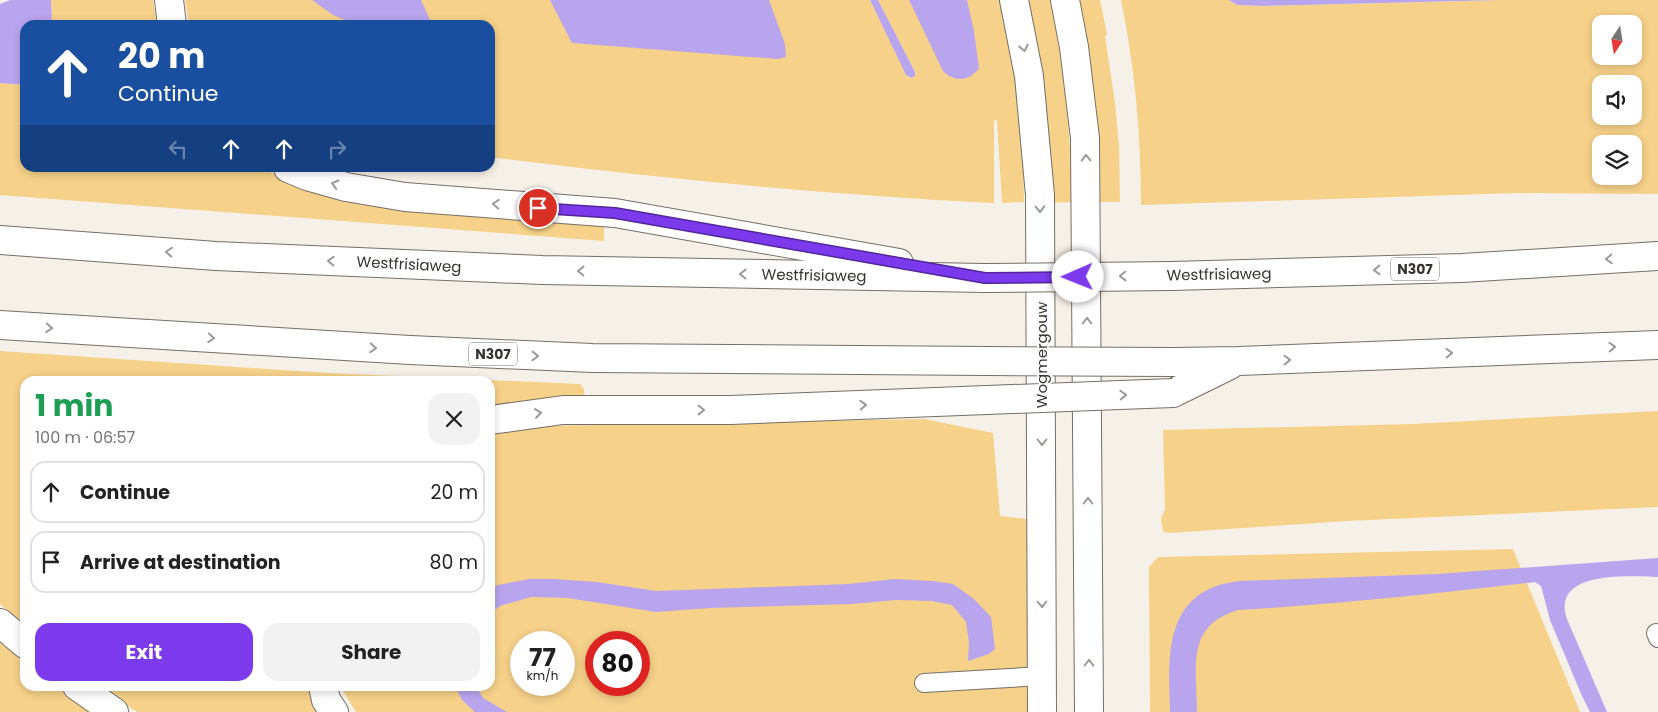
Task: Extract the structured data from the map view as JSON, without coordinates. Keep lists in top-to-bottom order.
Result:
{
  "streets": {
    "main road": ["Westfrisiaweg", "N307", "Wogmergouw"]
  },
  "crossings": [
    ["Westfrisiaweg", "N307"]
  ],
  "north": "bottom",
  "page": {
    "turn": ["20 m", "Continue"],
    "heading": ["1 min", "100 m · 06:57"],
    "list": [
      {
        "name": "Continue",
        "value": "20 m"
      },
      {
        "name": "Arrive at destination",
        "value": "80 m"
      }
    ],
    "buttons": ["Exit", "Share"],
    "speed": "77 km/h",
    "limit": "80"
  }
}
